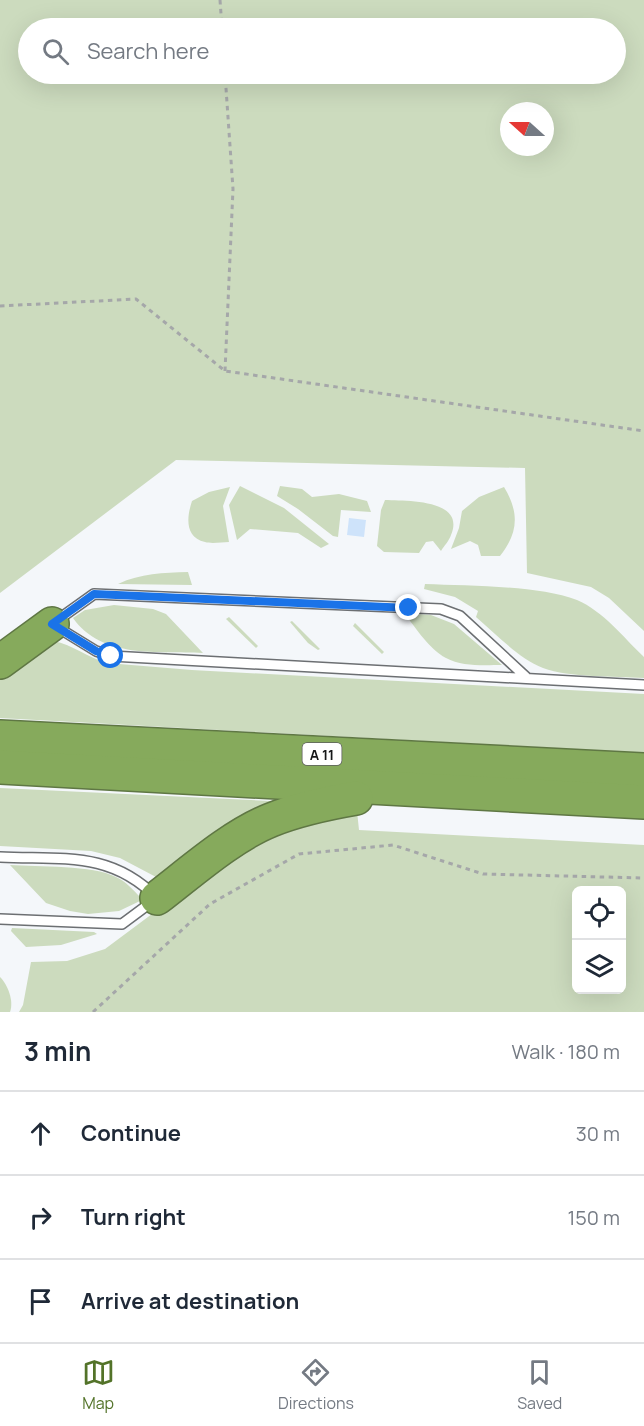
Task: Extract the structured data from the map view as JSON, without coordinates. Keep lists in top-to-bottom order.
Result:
{
  "streets": {
    "highway": ["A 11"]
  },
  "north": "left",
  "page": {
    "search": "Search here",
    "heading": ["3 min", "Walk · 180 m"],
    "list": [
      ["Continue", "30 m"],
      ["Turn right", "150 m"],
      "Arrive at destination"
    ],
    "nav": ["Map", "Directions", "Saved"]
  }
}
